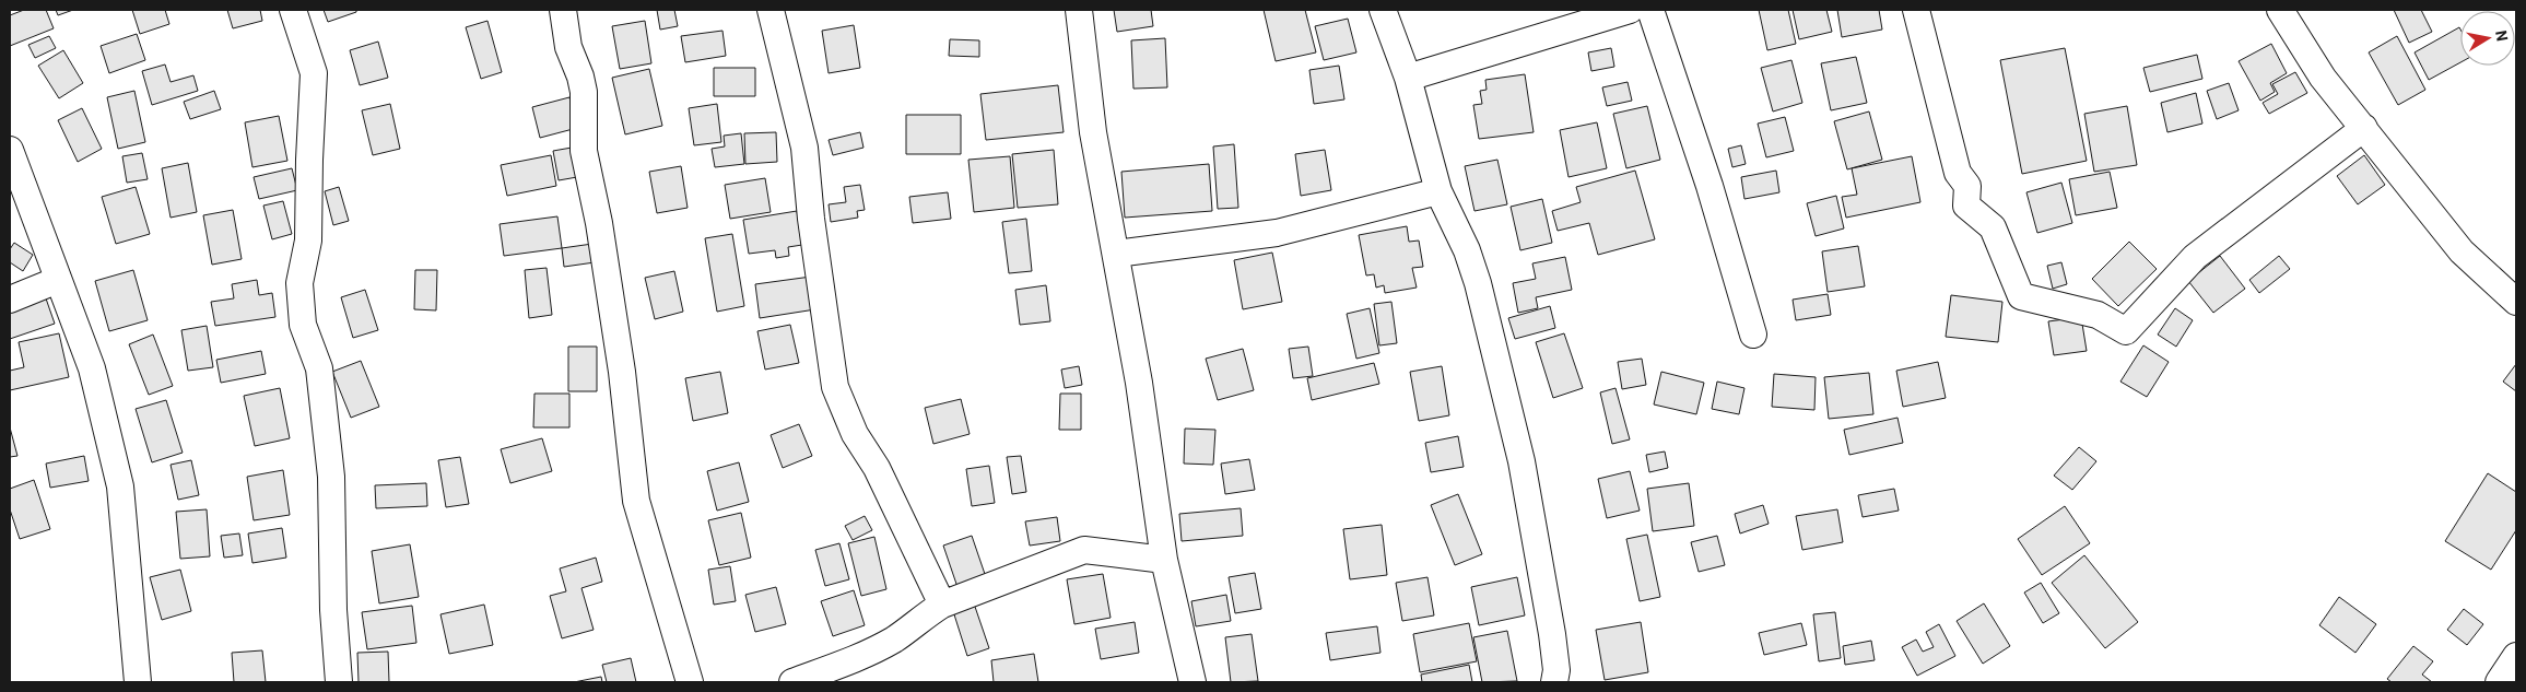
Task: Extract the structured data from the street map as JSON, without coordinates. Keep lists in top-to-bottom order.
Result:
{
  "north": "right"
}
